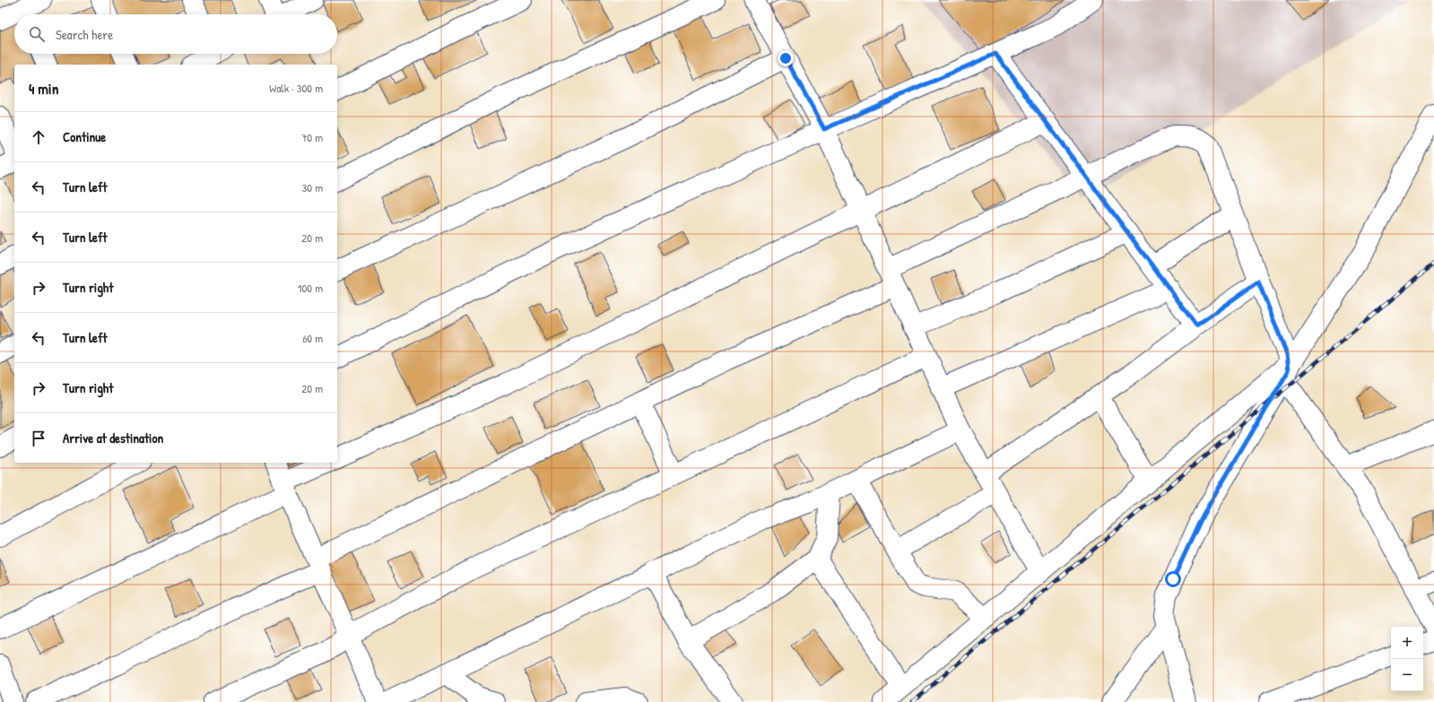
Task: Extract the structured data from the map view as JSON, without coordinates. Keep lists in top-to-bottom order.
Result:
{
  "page": {
    "search": "Search here",
    "heading": ["4 min", "Walk · 300 m"],
    "list": [
      ["Continue", "70 m"],
      ["Turn left", "30 m"],
      ["Turn left", "20 m"],
      ["Turn right", "100 m"],
      ["Turn left", "60 m"],
      ["Turn right", "20 m"],
      "Arrive at destination"
    ],
    "map_buttons": ["+", "−"]
  }
}
